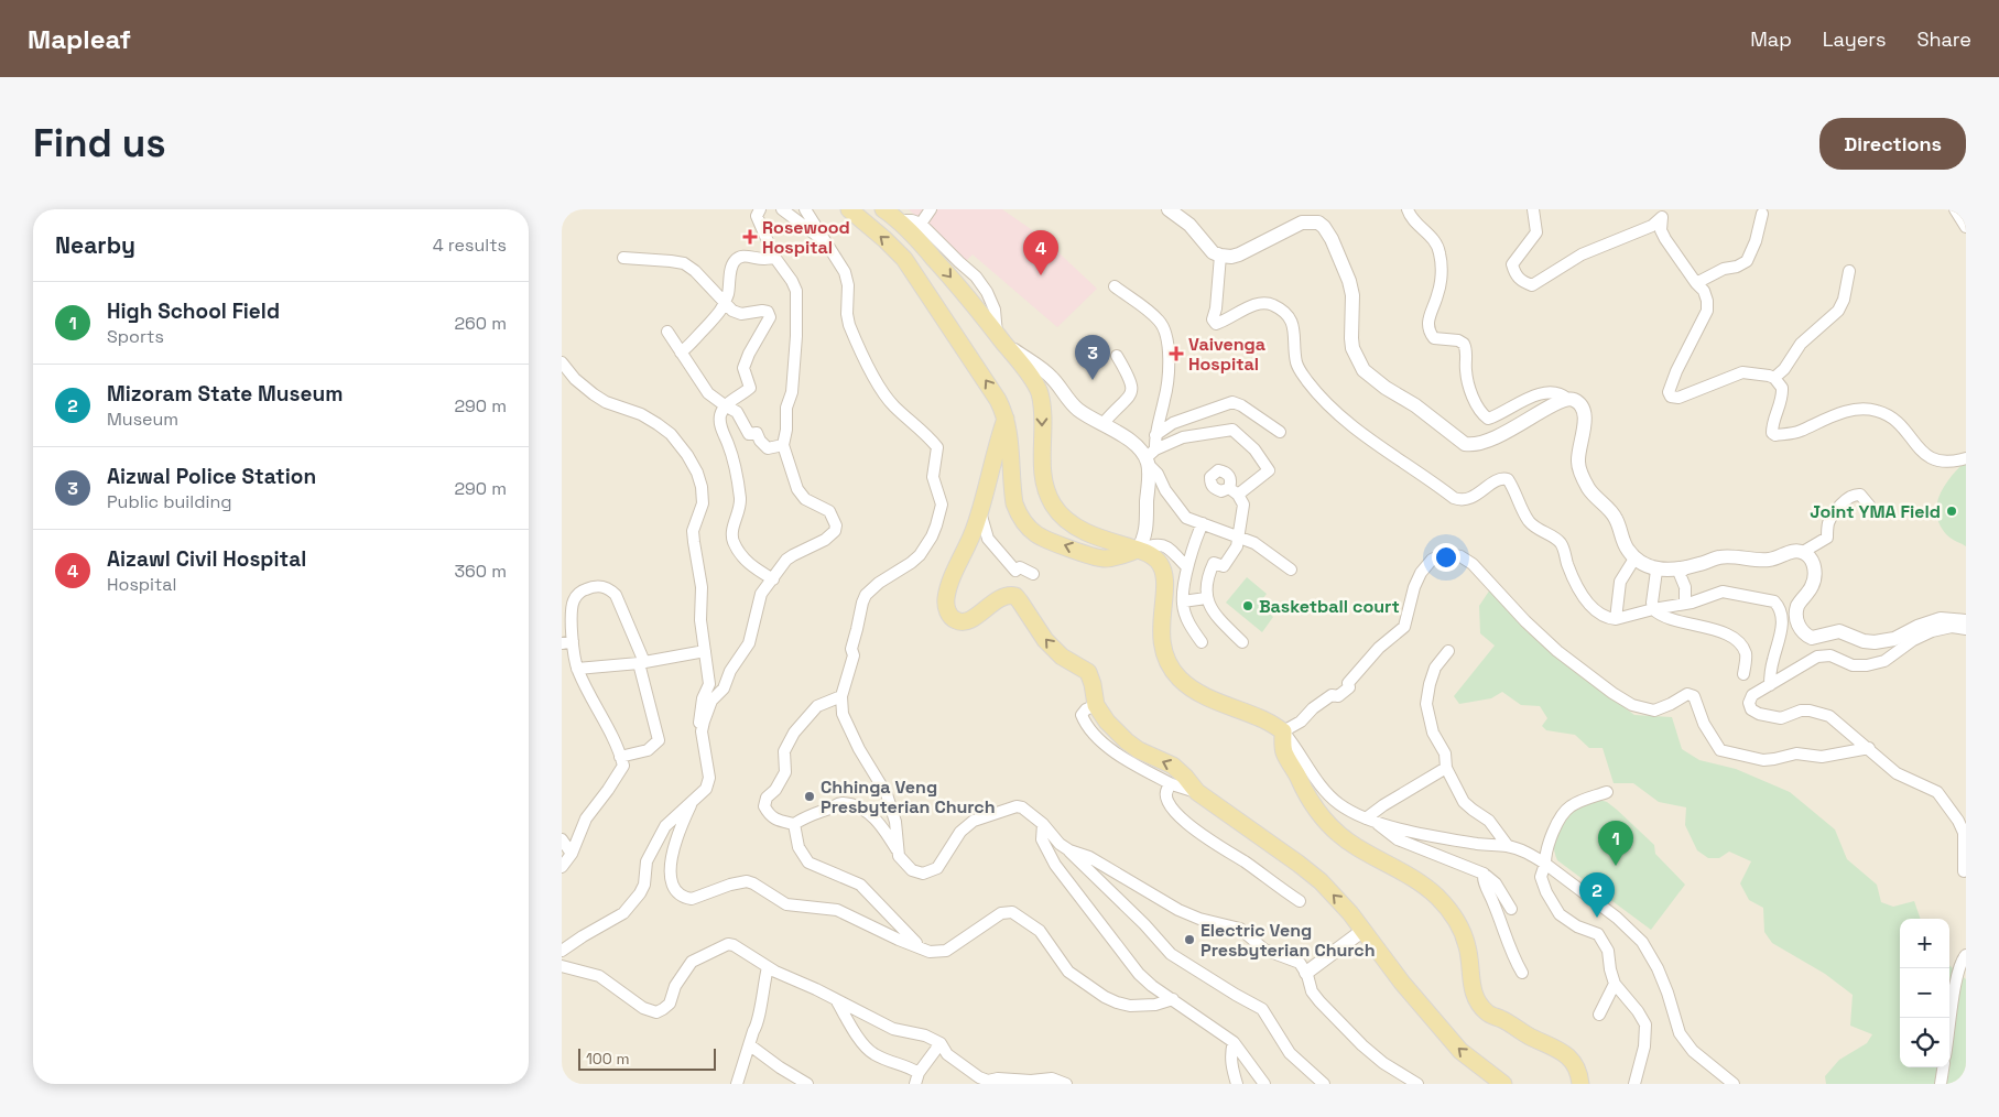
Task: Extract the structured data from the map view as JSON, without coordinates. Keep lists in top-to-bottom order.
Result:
{
  "places": {
    "health": ["Rosewood Hospital", "Vaivenga Hospital"],
    "other": [
      "Joint YMA Field",
      "Basketball court",
      "Chhinga Veng Presbyterian Church",
      "Electric Veng Presbyterian Church"
    ]
  },
  "scale_bar": "100 m",
  "page": {
    "header": "Mapleaf",
    "nav": ["Map", "Layers", "Share"],
    "buttons": "Directions",
    "title": "Find us",
    "heading": ["Nearby", "4 results"],
    "pins": [
      "4",
      "3",
      "1",
      "2"
    ],
    "list": [
      {
        "mark": "1",
        "name": "High School Field",
        "note": "Sports",
        "value": "260 m"
      },
      {
        "mark": "2",
        "name": "Mizoram State Museum",
        "note": "Museum",
        "value": "290 m"
      },
      {
        "mark": "3",
        "name": "Aizwal Police Station",
        "note": "Public building",
        "value": "290 m"
      },
      {
        "mark": "4",
        "name": "Aizawl Civil Hospital",
        "note": "Hospital",
        "value": "360 m"
      }
    ],
    "map_buttons": ["+", "−"],
    "scale": "100 m"
  }
}
